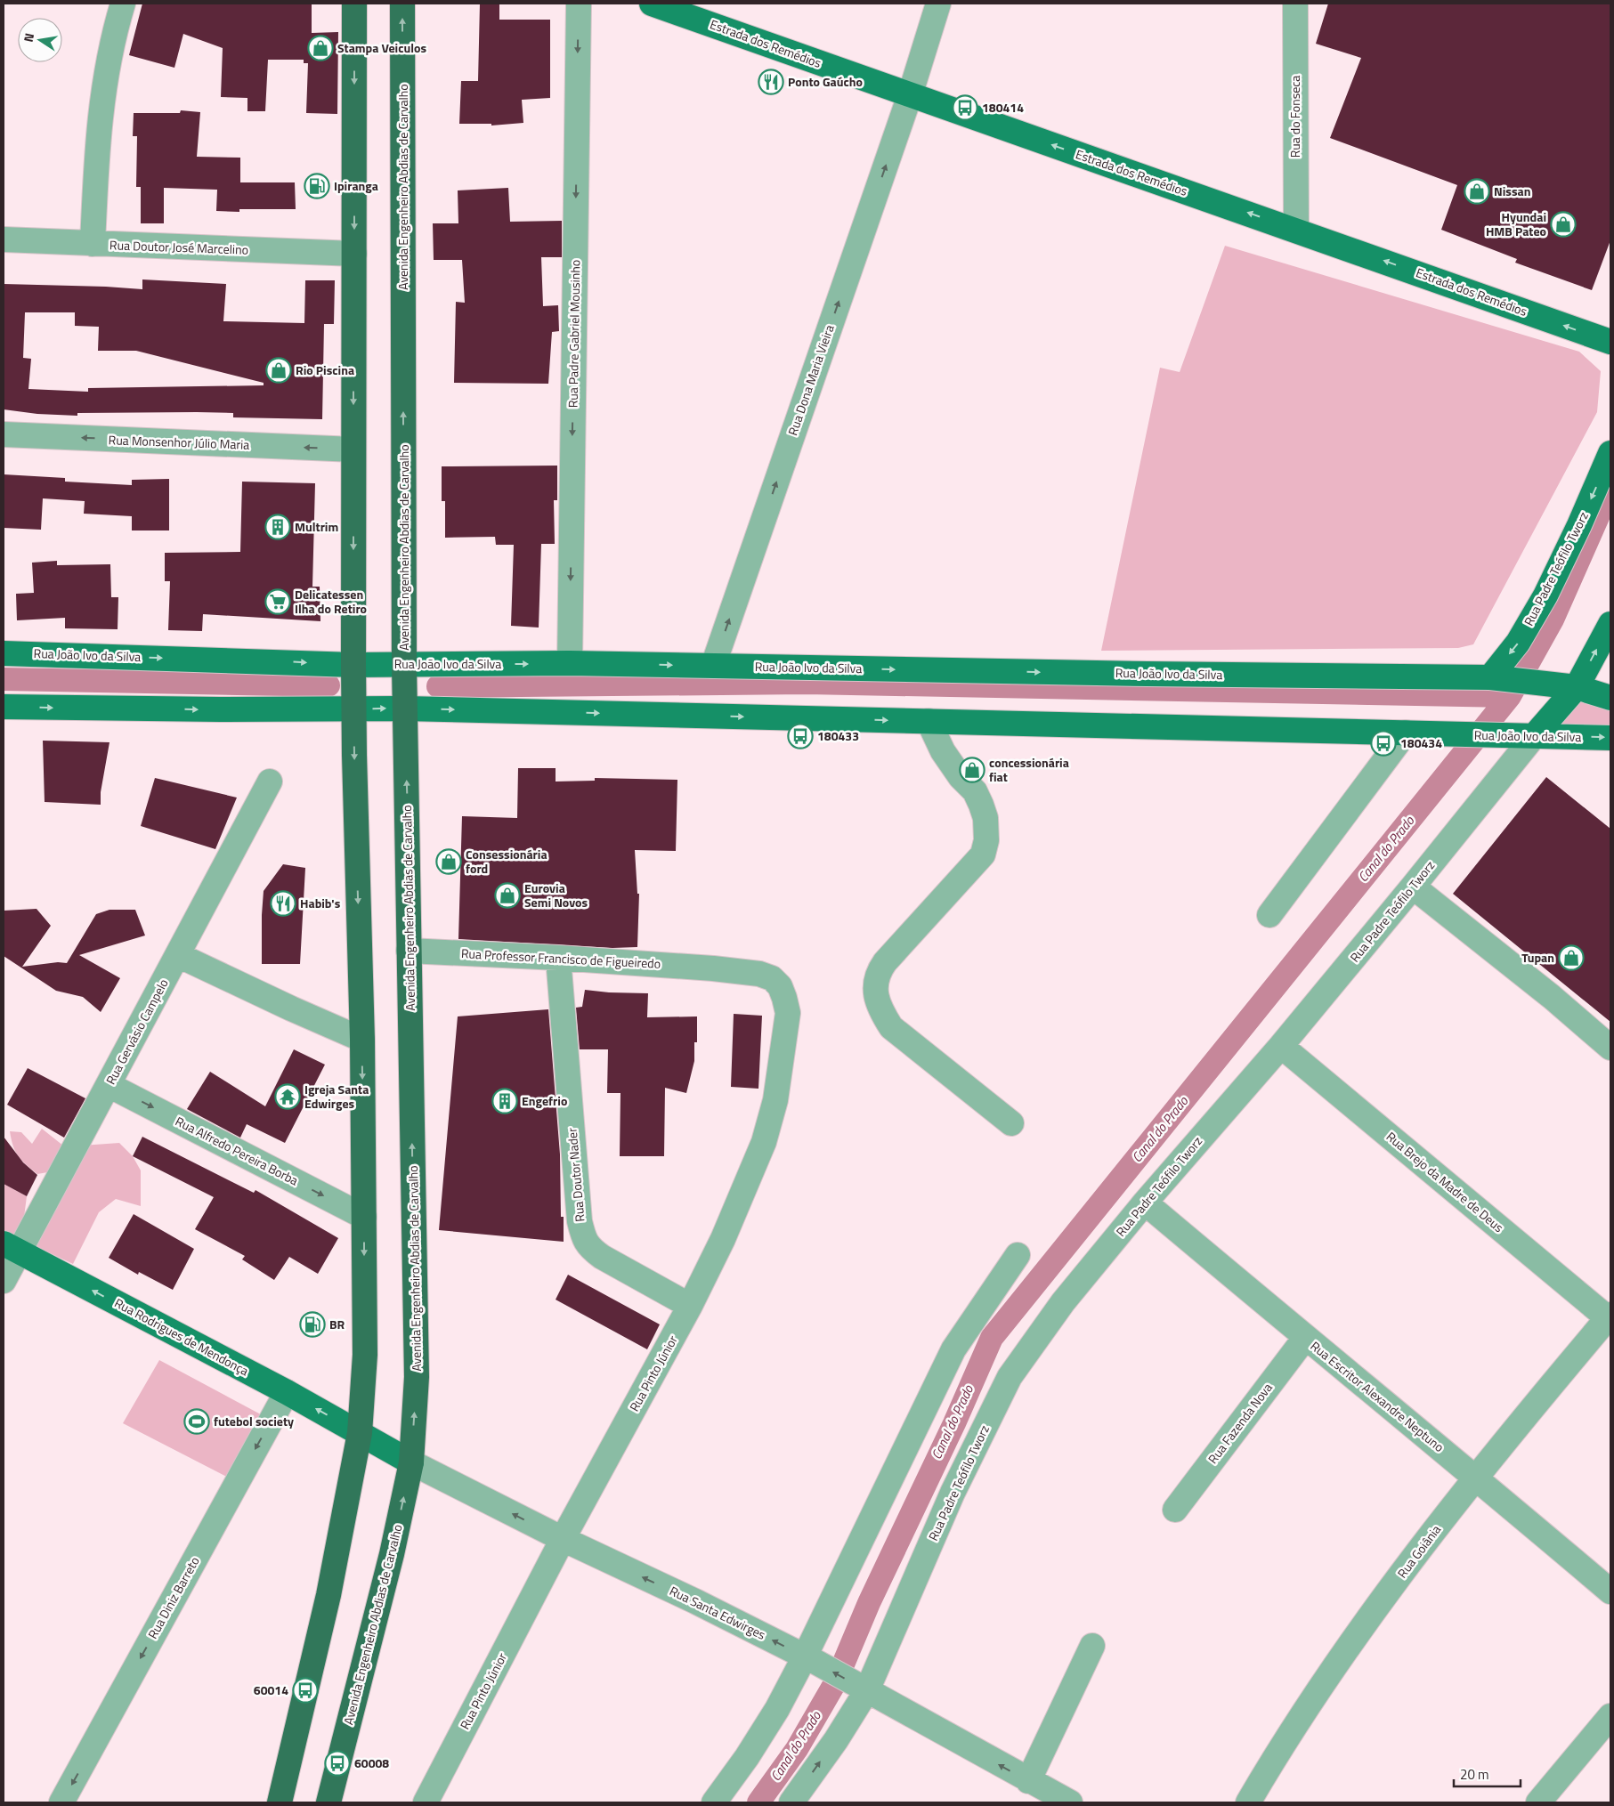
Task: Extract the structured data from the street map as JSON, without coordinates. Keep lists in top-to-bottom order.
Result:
{
  "streets": {
    "highway": ["Avenida Engenheiro Abdias de Carvalho"],
    "main road": [
      "Estrada dos Remédios",
      "Rua Padre Teófilo Tworz",
      "Rua João Ivo da Silva",
      "Rua Rodrigues de Mendonça",
      "Rua Santa Edwirges"
    ],
    "street": [
      "Rua do Fonseca",
      "Rua Doutor José Marcelino",
      "Rua Padre Gabriel Mousinho",
      "Rua Dona Maria Vieira",
      "Rua Monsenhor Júlio Maria",
      "Rua Professor Francisco de Figueiredo",
      "Rua Gervásio Campelo",
      "Rua Alfredo Pereira Borba",
      "Rua Doutor Nader",
      "Rua Brejo da Madre de Deus",
      "Rua Pinto Júnior",
      "Rua Escritor Alexandre Neptuno",
      "Rua Fazenda Nova",
      "Rua Goiânia",
      "Rua Diniz Barreto"
    ]
  },
  "crossings": [
    ["Estrada dos Remédios", "Rua do Fonseca"],
    ["Estrada dos Remédios", "Rua Dona Maria Vieira"],
    ["Avenida Engenheiro Abdias de Carvalho", "Rua João Ivo da Silva"],
    ["Avenida Engenheiro Abdias de Carvalho", "Rua Professor Francisco de Figueiredo"],
    ["Avenida Engenheiro Abdias de Carvalho", "Rua Santa Edwirges"],
    ["Rua Padre Gabriel Mousinho", "Rua João Ivo da Silva"],
    ["Rua Dona Maria Vieira", "Rua João Ivo da Silva"],
    ["Rua Padre Teófilo Tworz", "Rua João Ivo da Silva"],
    ["Rua Padre Teófilo Tworz", "Rua Brejo da Madre de Deus"],
    ["Rua Padre Teófilo Tworz", "Rua Escritor Alexandre Neptuno"],
    ["Rua Padre Teófilo Tworz", "Rua Santa Edwirges"],
    ["Rua Professor Francisco de Figueiredo", "Rua Doutor Nader"],
    ["Rua Professor Francisco de Figueiredo", "Rua Pinto Júnior"],
    ["Rua Gervásio Campelo", "Rua Alfredo Pereira Borba"],
    ["Rua Gervásio Campelo", "Rua Rodrigues de Mendonça"],
    ["Rua Doutor Nader", "Rua Pinto Júnior"],
    ["Rua Brejo da Madre de Deus", "Rua Goiânia"],
    ["Rua Rodrigues de Mendonça", "Rua Diniz Barreto"],
    ["Rua Rodrigues de Mendonça", "Rua Santa Edwirges"],
    ["Rua Pinto Júnior", "Rua Santa Edwirges"],
    ["Rua Escritor Alexandre Neptuno", "Rua Fazenda Nova"],
    ["Rua Escritor Alexandre Neptuno", "Rua Goiânia"]
  ],
  "one_way": [
    "Estrada dos Remédios",
    "Rua Padre Gabriel Mousinho",
    "Rua Dona Maria Vieira",
    "Rua Monsenhor Júlio Maria",
    "Rua João Ivo da Silva",
    "Rua Rodrigues de Mendonça",
    "Rua Diniz Barreto",
    "Rua Santa Edwirges"
  ],
  "water": ["Canal do Prado"],
  "places": {
    "shop": [
      "Stampa Veiculos",
      "Nissan",
      "Hyundai HMB Pateo",
      "Rio Piscina",
      "concessionária fiat",
      "Consessionária ford",
      "Eurovia Semi Novos",
      "Tupan"
    ],
    "restaurant": ["Ponto Gaúcho", "Habib's"],
    "bus stop": [
      "180414",
      "180433",
      "180434",
      "60014",
      "60008"
    ],
    "fuel station": ["Ipiranga", "BR"],
    "building": ["Multrim", "Engefrio"],
    "supermarket": ["Delicatessen Ilha do Retiro"],
    "temple": ["Igreja Santa Edwirges"],
    "sports": ["futebol society"]
  },
  "scale_bar": "20 m",
  "north": "left"
}
